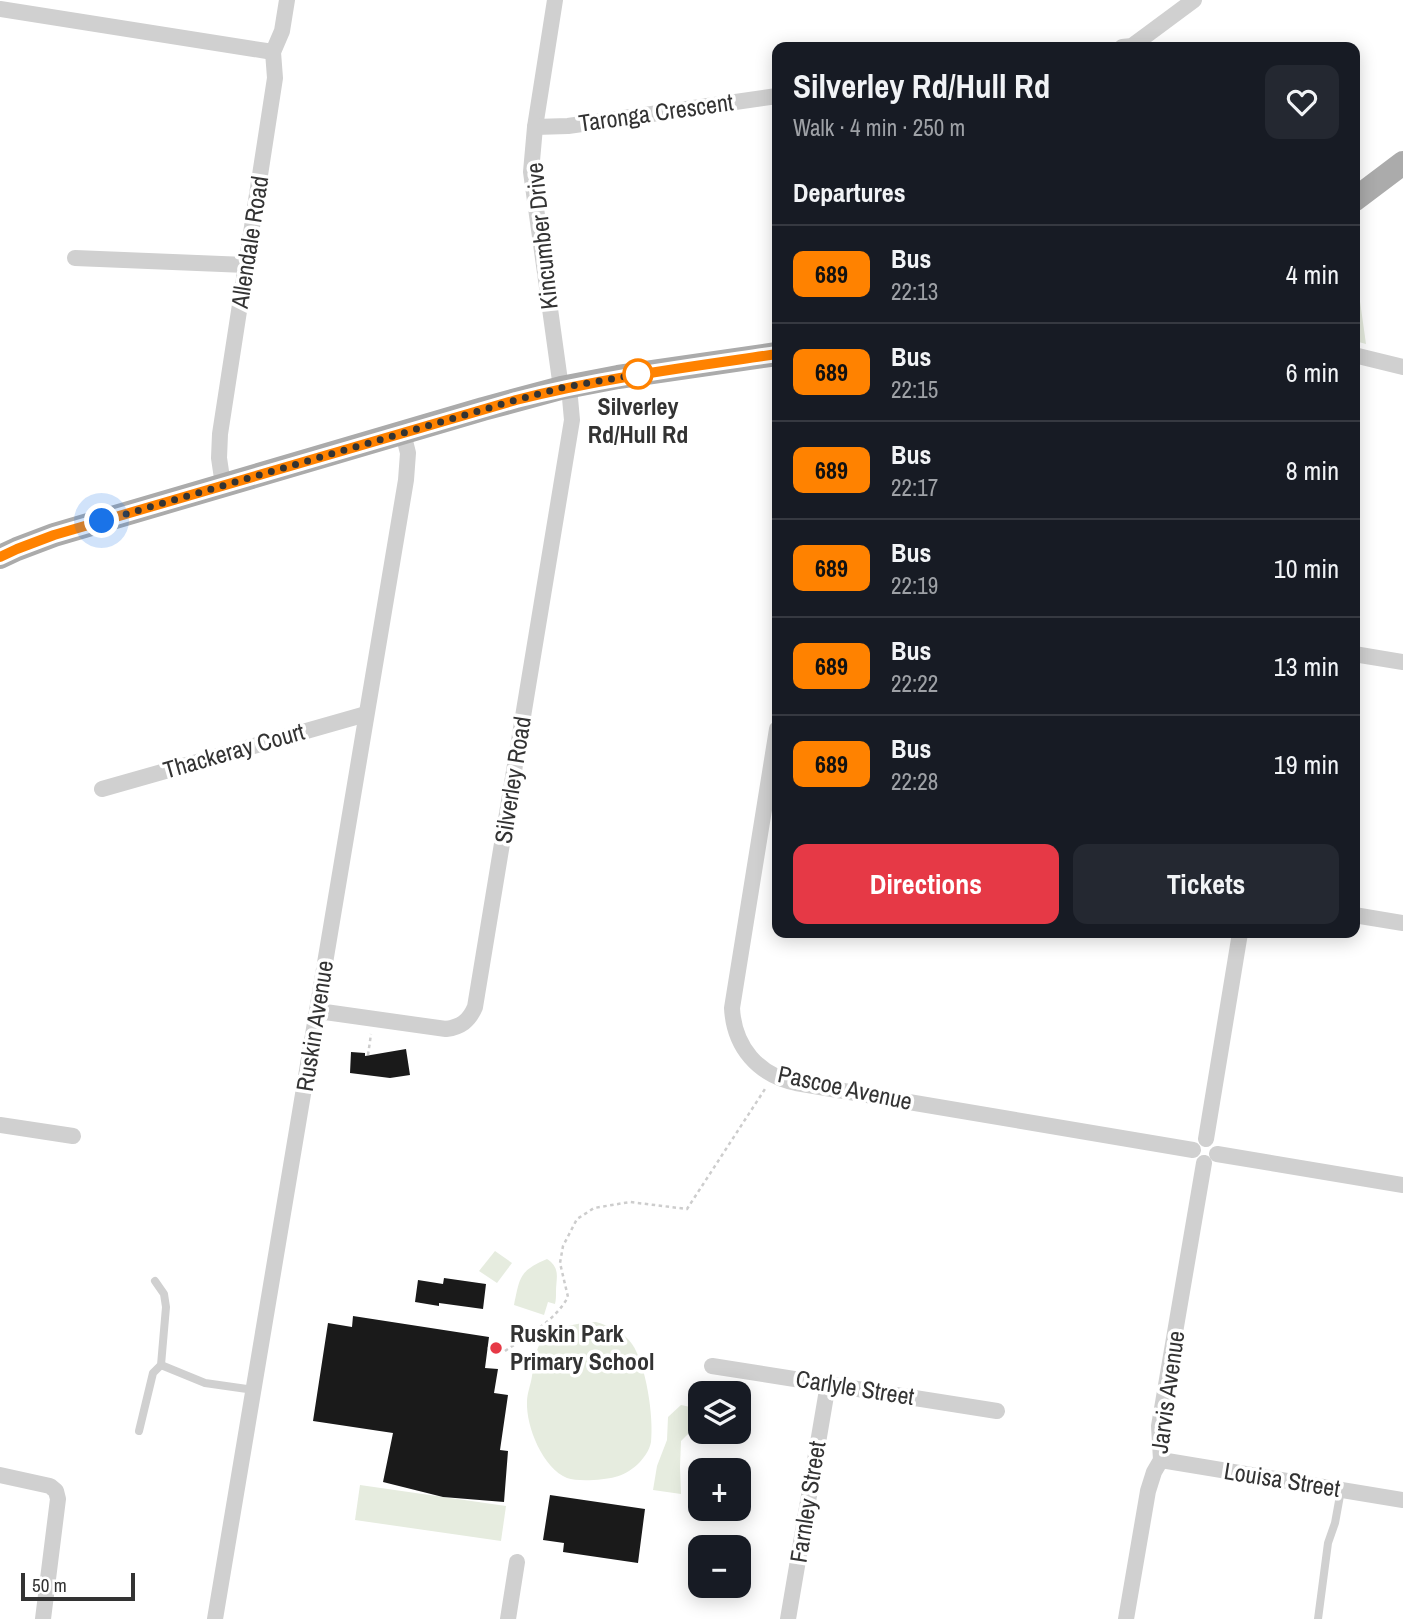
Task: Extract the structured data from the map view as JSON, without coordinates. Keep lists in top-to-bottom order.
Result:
{
  "streets": {
    "street": [
      "Taronga Crescent",
      "Kincumber Drive",
      "Allendale Road",
      "Thackeray Court",
      "Silverley Road",
      "Ruskin Avenue",
      "Pascoe Avenue",
      "Carlyle Street",
      "Jarvis Avenue",
      "Louisa Street",
      "Farnley Street"
    ]
  },
  "crossings": [
    ["Taronga Crescent", "Kincumber Drive"],
    ["Kincumber Drive", "Silverley Road"],
    ["Thackeray Court", "Ruskin Avenue"],
    ["Silverley Road", "Ruskin Avenue"],
    ["Pascoe Avenue", "Jarvis Avenue"],
    ["Carlyle Street", "Farnley Street"],
    ["Jarvis Avenue", "Louisa Street"]
  ],
  "places": ["Silverley Rd/Hull Rd", "Ruskin Park Primary School"],
  "lines": ["bus line 689"],
  "scale_bar": "50 m",
  "page": {
    "heading": [
      ["Silverley Rd/Hull Rd", "Walk · 4 min · 250 m"],
      "Departures"
    ],
    "list": [
      {
        "mark": "689",
        "name": "Bus",
        "note": "22:13",
        "value": "4 min"
      },
      {
        "mark": "689",
        "name": "Bus",
        "note": "22:15",
        "value": "6 min"
      },
      {
        "mark": "689",
        "name": "Bus",
        "note": "22:17",
        "value": "8 min"
      },
      {
        "mark": "689",
        "name": "Bus",
        "note": "22:19",
        "value": "10 min"
      },
      {
        "mark": "689",
        "name": "Bus",
        "note": "22:22",
        "value": "13 min"
      },
      {
        "mark": "689",
        "name": "Bus",
        "note": "22:28",
        "value": "19 min"
      }
    ],
    "buttons": ["Directions", "Tickets"],
    "map_buttons": ["+", "−"],
    "scale": "50 m"
  }
}
